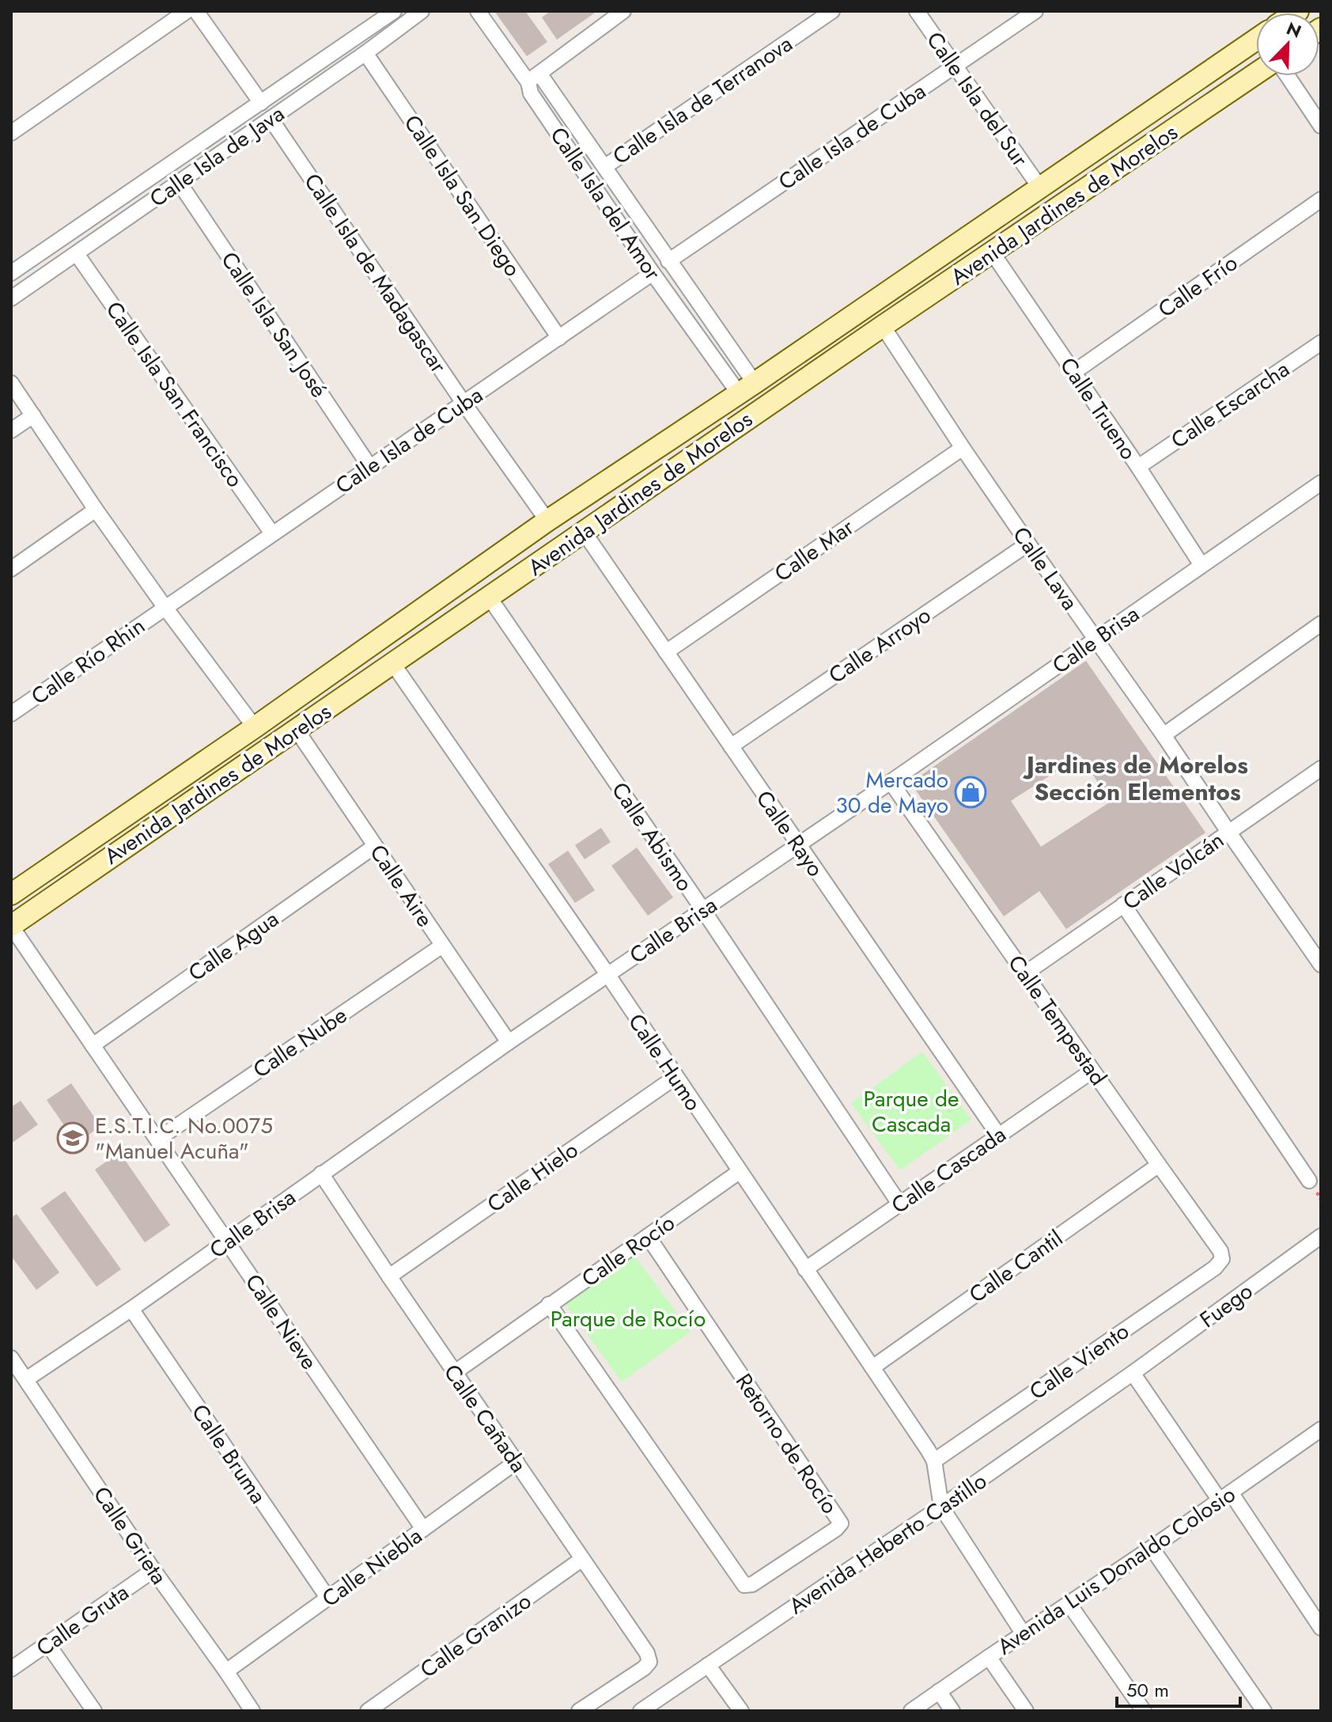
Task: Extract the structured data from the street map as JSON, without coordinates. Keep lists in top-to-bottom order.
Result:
{
  "streets": {
    "main road": ["Avenida Jardines de Morelos"],
    "street": [
      "Calle Isla del Sur",
      "Calle Isla de Terranova",
      "Calle Isla de Cuba",
      "Calle Isla de Java",
      "Calle Isla San Diego",
      "Calle Isla del Amor",
      "Calle Isla de Madagascar",
      "Calle Frío",
      "Calle Isla San José",
      "Calle Isla San Francisco",
      "Calle Escarcha",
      "Calle Trueno",
      "Calle Mar",
      "Calle Lava",
      "Calle Brisa",
      "Calle Arroyo",
      "Calle Río Rhin",
      "Calle Rayo",
      "Calle Abismo",
      "Calle Volcán",
      "Calle Aire",
      "Calle Agua",
      "Calle Tempestad",
      "Calle Nube",
      "Calle Humo",
      "Calle Cascada",
      "Calle Hielo",
      "Calle Rocío",
      "Calle Cantil",
      "Fuego",
      "Calle Nieve",
      "Calle Viento",
      "Calle Cañada",
      "Retorno de Rocío",
      "Calle Bruma",
      "Calle Grieta",
      "Avenida Heberto Castillo",
      "Calle Niebla",
      "Avenida Luis Donaldo Colosio",
      "Calle Gruta",
      "Calle Granizo"
    ]
  },
  "crossings": [
    ["Calle Isla del Sur", "Calle Isla de Cuba"],
    ["Calle Isla del Sur", "Avenida Jardines de Morelos"],
    ["Calle Isla de Terranova", "Calle Isla del Amor"],
    ["Calle Isla de Cuba", "Calle Isla San Diego"],
    ["Calle Isla de Cuba", "Calle Isla del Amor"],
    ["Calle Isla de Cuba", "Calle Isla de Madagascar"],
    ["Calle Isla de Cuba", "Calle Isla San José"],
    ["Calle Isla de Cuba", "Calle Isla San Francisco"],
    ["Calle Isla de Cuba", "Calle Río Rhin"],
    ["Calle Isla de Java", "Calle Isla San Diego"],
    ["Calle Isla de Java", "Calle Isla de Madagascar"],
    ["Calle Isla de Java", "Calle Isla San José"],
    ["Calle Isla de Java", "Calle Isla San Francisco"],
    ["Calle Isla del Amor", "Avenida Jardines de Morelos"],
    ["Avenida Jardines de Morelos", "Calle Isla de Madagascar"],
    ["Avenida Jardines de Morelos", "Calle Trueno"],
    ["Avenida Jardines de Morelos", "Calle Lava"],
    ["Avenida Jardines de Morelos", "Calle Rayo"],
    ["Avenida Jardines de Morelos", "Calle Abismo"],
    ["Avenida Jardines de Morelos", "Calle Aire"],
    ["Avenida Jardines de Morelos", "Calle Humo"],
    ["Avenida Jardines de Morelos", "Calle Nieve"],
    ["Calle Frío", "Calle Trueno"],
    ["Calle Escarcha", "Calle Trueno"],
    ["Calle Trueno", "Calle Brisa"],
    ["Calle Mar", "Calle Lava"],
    ["Calle Mar", "Calle Rayo"],
    ["Calle Lava", "Calle Brisa"],
    ["Calle Lava", "Calle Arroyo"],
    ["Calle Lava", "Calle Volcán"],
    ["Calle Brisa", "Calle Rayo"],
    ["Calle Brisa", "Calle Abismo"],
    ["Calle Brisa", "Calle Aire"],
    ["Calle Brisa", "Calle Tempestad"],
    ["Calle Brisa", "Calle Humo"],
    ["Calle Brisa", "Calle Nieve"],
    ["Calle Brisa", "Calle Cañada"],
    ["Calle Brisa", "Calle Bruma"],
    ["Calle Brisa", "Calle Grieta"],
    ["Calle Arroyo", "Calle Rayo"],
    ["Calle Rayo", "Calle Cascada"],
    ["Calle Abismo", "Calle Cascada"],
    ["Calle Volcán", "Calle Tempestad"],
    ["Calle Aire", "Calle Agua"],
    ["Calle Aire", "Calle Nube"],
    ["Calle Agua", "Calle Nieve"],
    ["Calle Tempestad", "Calle Cascada"],
    ["Calle Tempestad", "Calle Cantil"],
    ["Calle Tempestad", "Calle Viento"],
    ["Calle Nube", "Calle Nieve"],
    ["Calle Humo", "Calle Cascada"],
    ["Calle Humo", "Calle Hielo"],
    ["Calle Humo", "Calle Rocío"],
    ["Calle Humo", "Calle Cantil"],
    ["Calle Humo", "Calle Viento"],
    ["Calle Hielo", "Calle Cañada"],
    ["Calle Rocío", "Calle Cañada"],
    ["Calle Rocío", "Retorno de Rocío"],
    ["Fuego", "Avenida Heberto Castillo"],
    ["Calle Nieve", "Calle Niebla"],
    ["Calle Cañada", "Calle Niebla"],
    ["Calle Cañada", "Calle Granizo"],
    ["Calle Bruma", "Calle Niebla"],
    ["Calle Grieta", "Calle Niebla"],
    ["Calle Grieta", "Calle Gruta"]
  ],
  "districts": ["Jardines de Morelos Sección Elementos"],
  "parks": ["Parque de Cascada", "Parque de Rocío"],
  "places": {
    "shop": ["Mercado 30 de Mayo"],
    "school or university": ["E.S.T.I.C. No.0075 \"Manuel Acuña\""]
  },
  "scale_bar": "50 m",
  "north": "top right"
}
